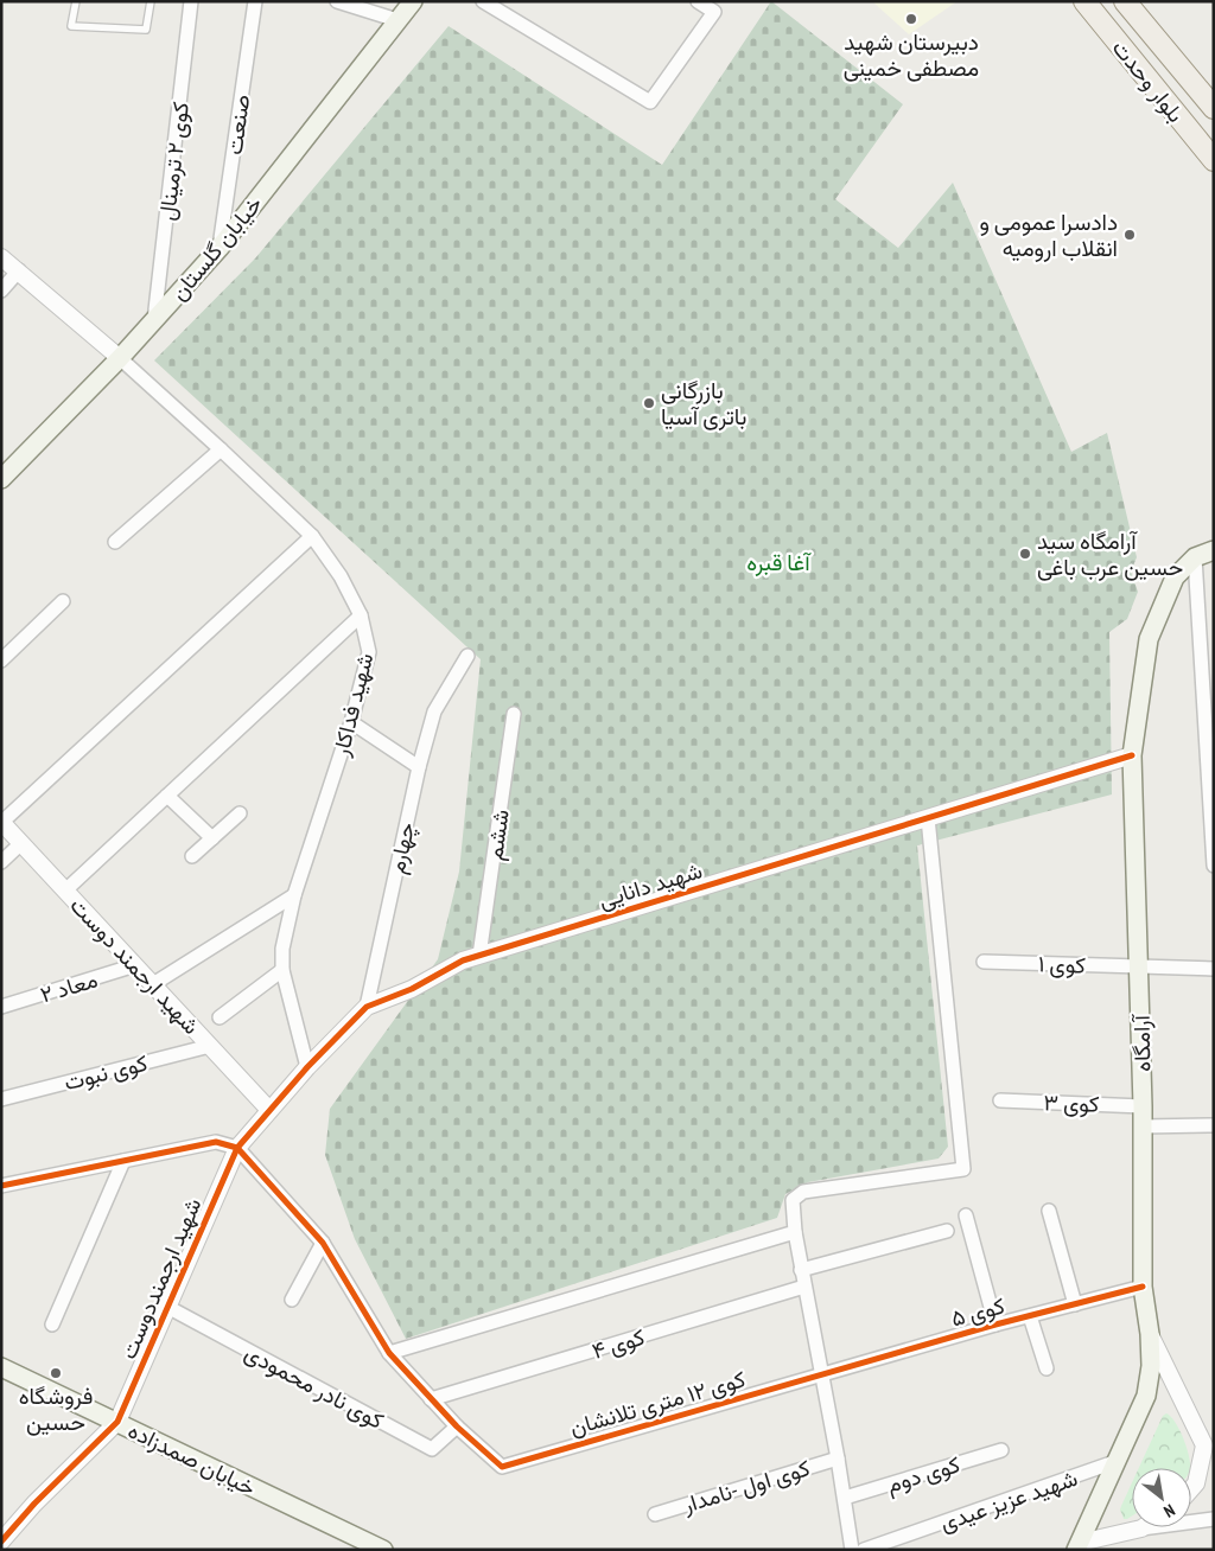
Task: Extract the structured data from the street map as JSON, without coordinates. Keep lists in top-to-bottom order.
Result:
{
  "streets": {
    "main road": [
      "بلوار وحدت",
      "خیابان گلستان",
      "آرامگاه",
      "خیابان صمدزاده"
    ],
    "street": [
      "صنعت",
      "کوی ۲ ترمینال",
      "شهید فداکار",
      "ششم",
      "چهارم",
      "شهید دانایی",
      "کوی ۱",
      "شهید ارجمند دوست",
      "معاد ۲",
      "کوی نبوت",
      "کوی ۳",
      "شهید ارجمنددوست",
      "کوی ۵",
      "کوی ۴",
      "کوی نادر محمودی",
      "کوی ۱۲ متری تلانشان",
      "کوی دوم",
      "کوی اول -نامدار",
      "شهید عزیز عیدی"
    ]
  },
  "crossings": [
    ["صنعت", "خیابان گلستان"],
    ["کوی ۲ ترمینال", "خیابان گلستان"],
    ["خیابان گلستان", "شهید فداکار"],
    ["شهید فداکار", "شهید دانایی"],
    ["ششم", "شهید دانایی"],
    ["چهارم", "شهید دانایی"],
    ["شهید دانایی", "شهید ارجمند دوست"],
    ["شهید دانایی", "آرامگاه"],
    ["شهید دانایی", "شهید ارجمنددوست"],
    ["کوی ۱", "آرامگاه"],
    ["شهید ارجمند دوست", "معاد ۲"],
    ["شهید ارجمند دوست", "کوی نبوت"],
    ["آرامگاه", "کوی ۳"],
    ["آرامگاه", "کوی ۵"],
    ["آرامگاه", "شهید عزیز عیدی"],
    ["شهید ارجمنددوست", "کوی نادر محمودی"],
    ["شهید ارجمنددوست", "خیابان صمدزاده"],
    ["کوی ۵", "کوی ۱۲ متری تلانشان"],
    ["کوی نادر محمودی", "کوی ۱۲ متری تلانشان"]
  ],
  "parks": ["آغا قبره"],
  "places": [
    "دبیرستان شهید مصطفی خمینی",
    "دادسرا عمومی و انقلاب ارومیه",
    "بازرگانی باتری آسیا",
    "آرامگاه سید حسین عرب باغی",
    "فروشگاه حسین"
  ],
  "north": "bottom right"
}
